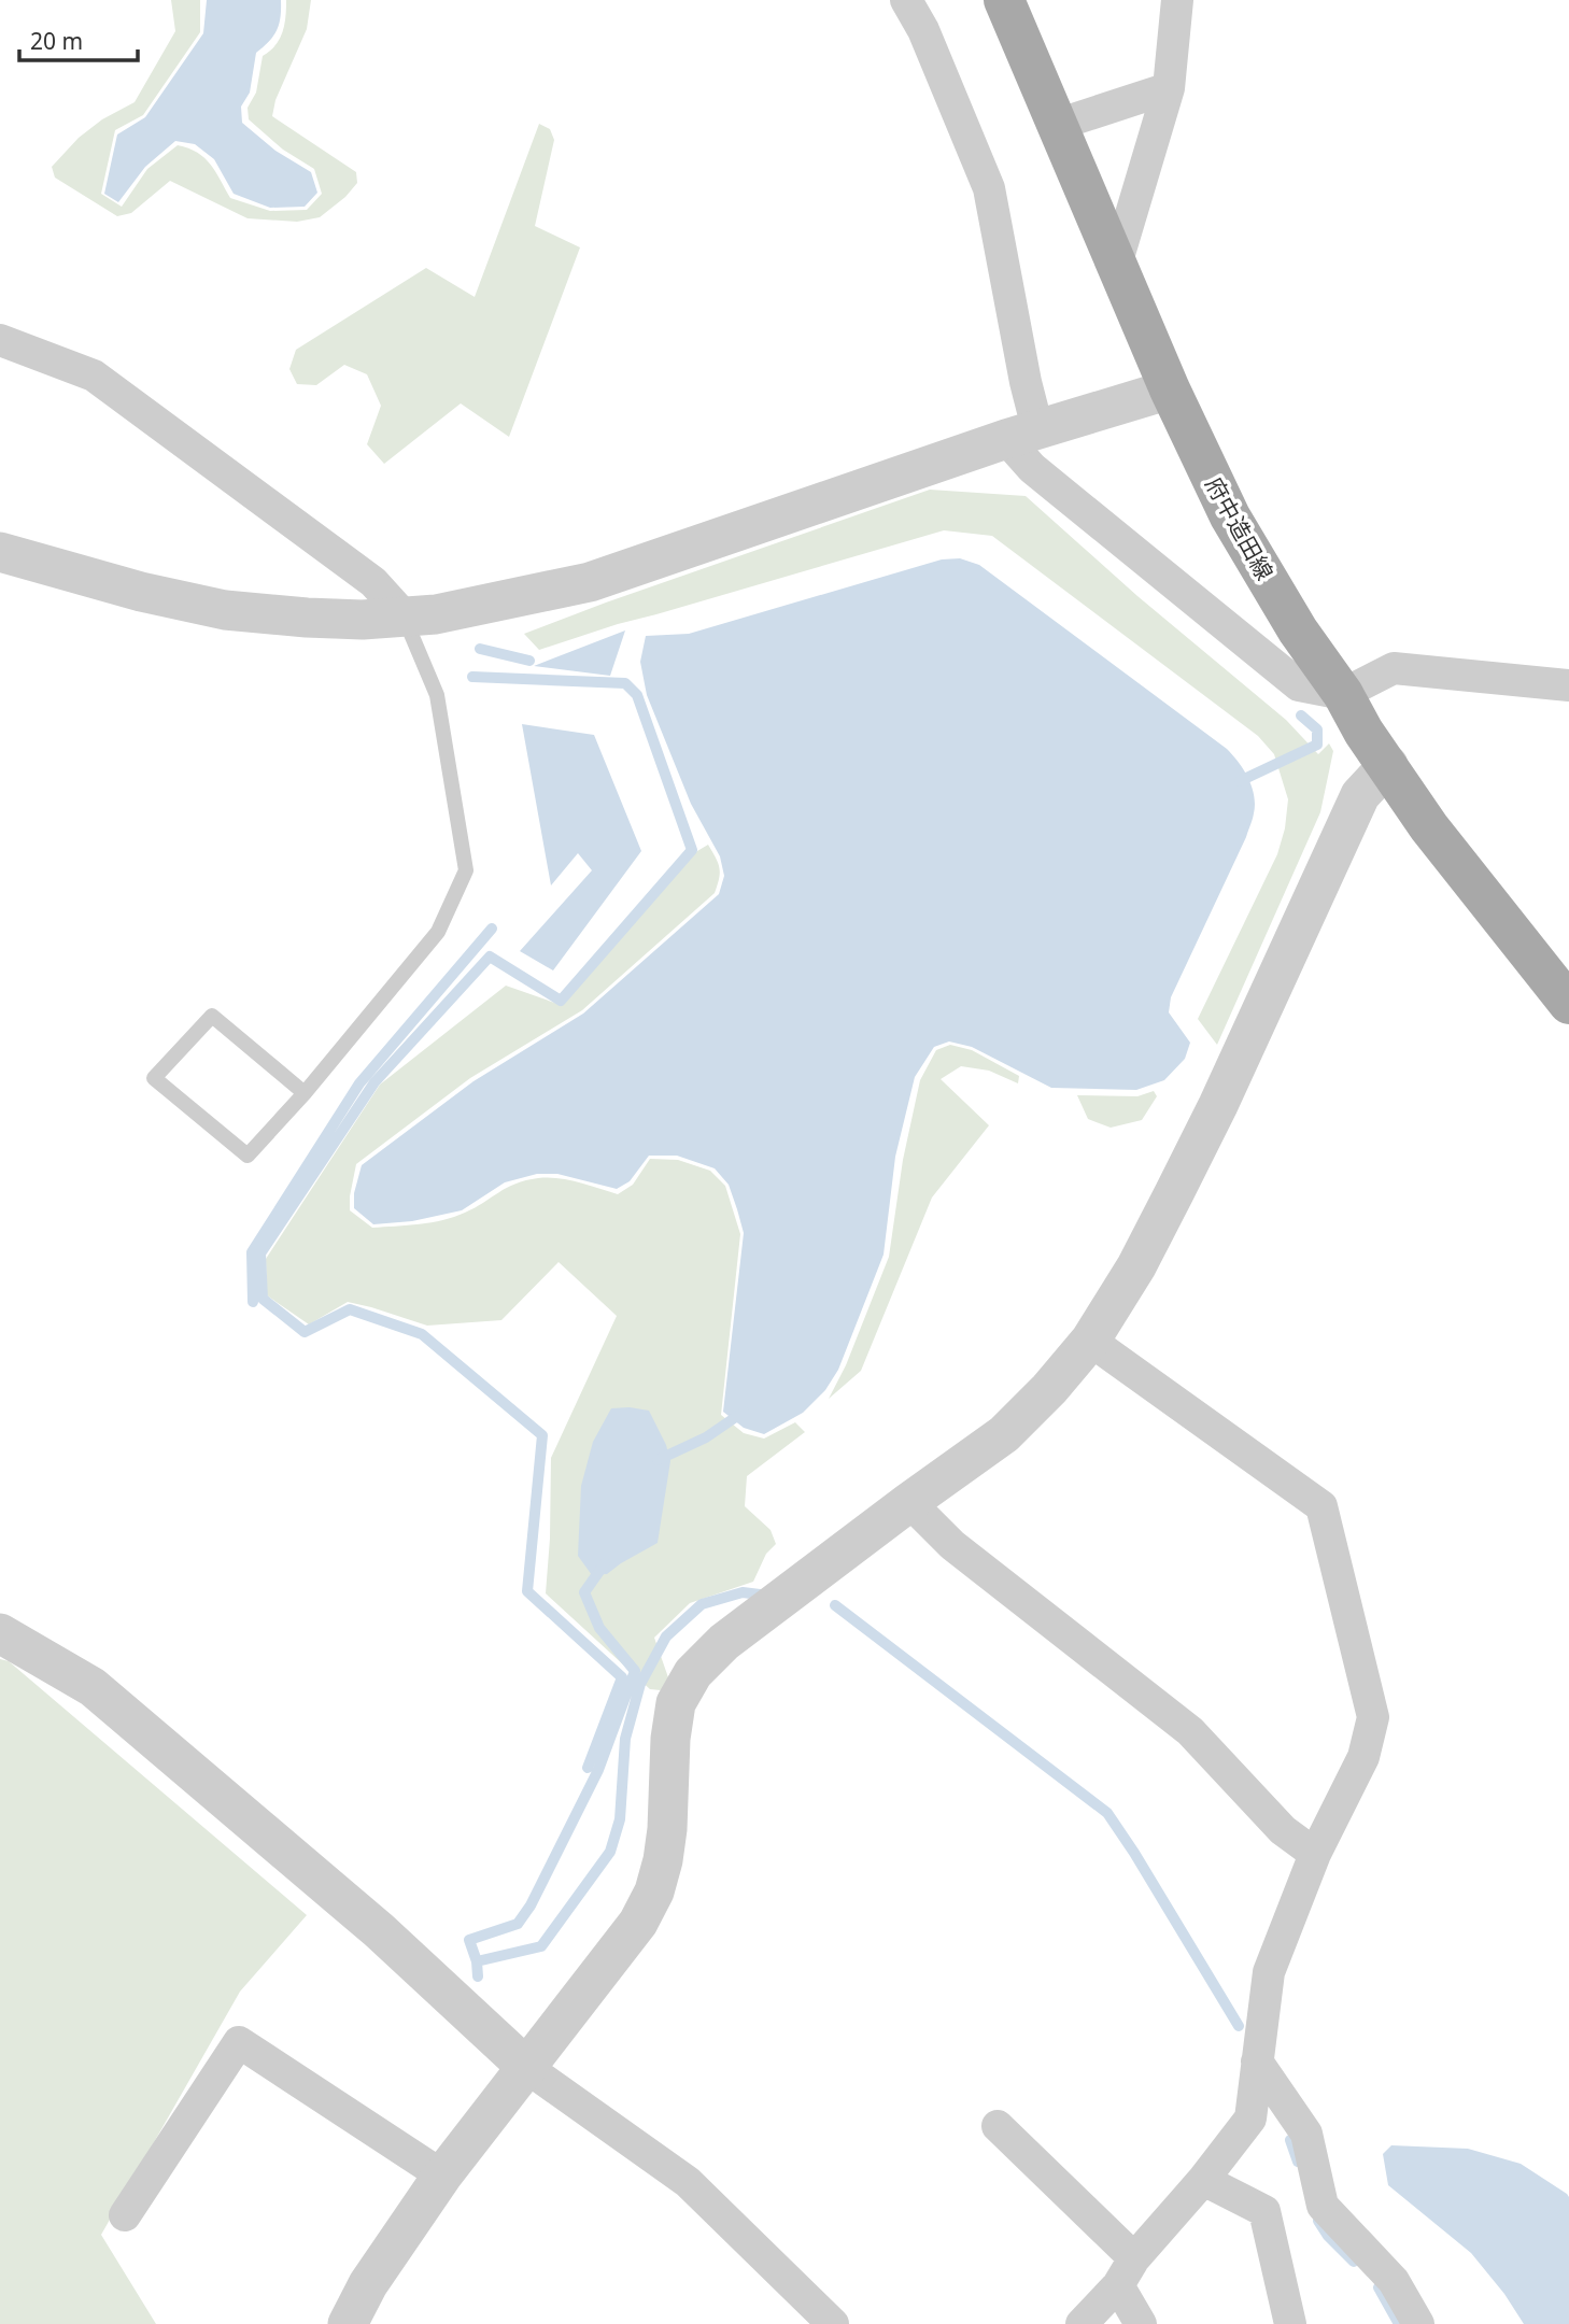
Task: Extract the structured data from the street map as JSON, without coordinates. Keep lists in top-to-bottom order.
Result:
{
  "streets": {
    "main road": ["府中造田線"]
  },
  "scale_bar": "20 m"
}
